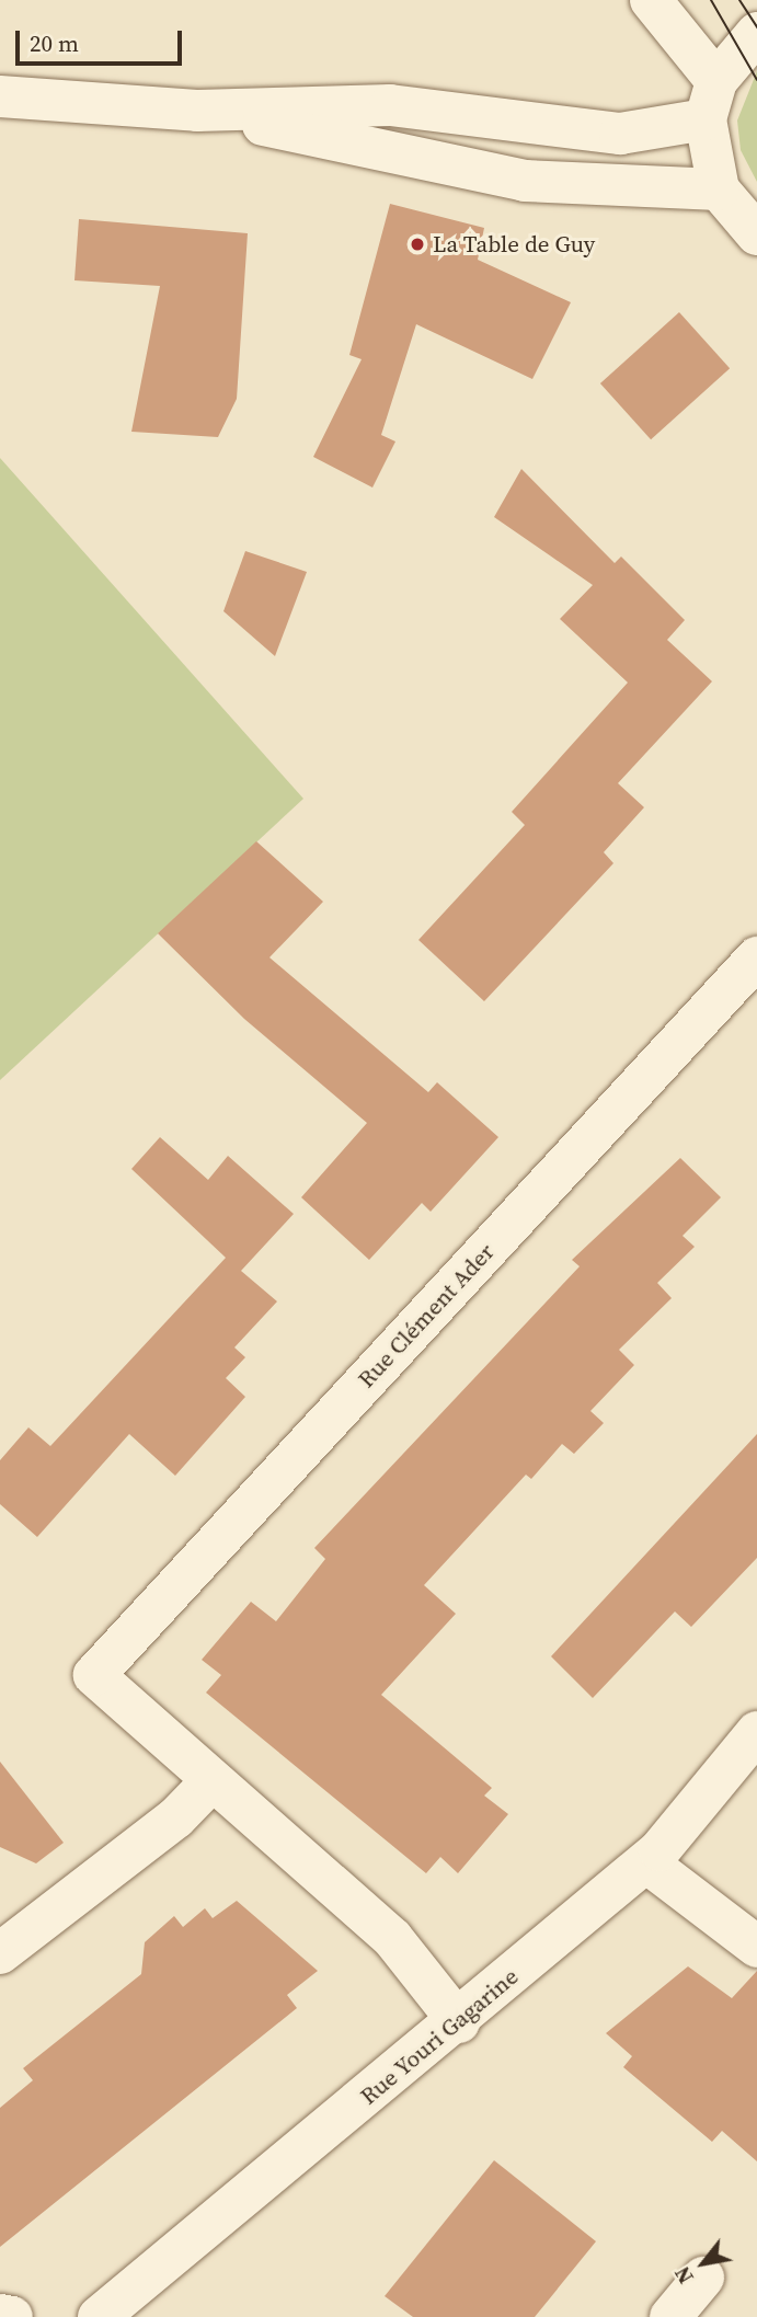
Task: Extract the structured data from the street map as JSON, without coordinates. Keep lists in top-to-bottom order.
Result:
{
  "streets": {
    "street": ["Rue Clément Ader", "Rue Youri Gagarine"]
  },
  "places": ["La Table de Guy"],
  "scale_bar": "20 m",
  "north": "bottom left"
}
